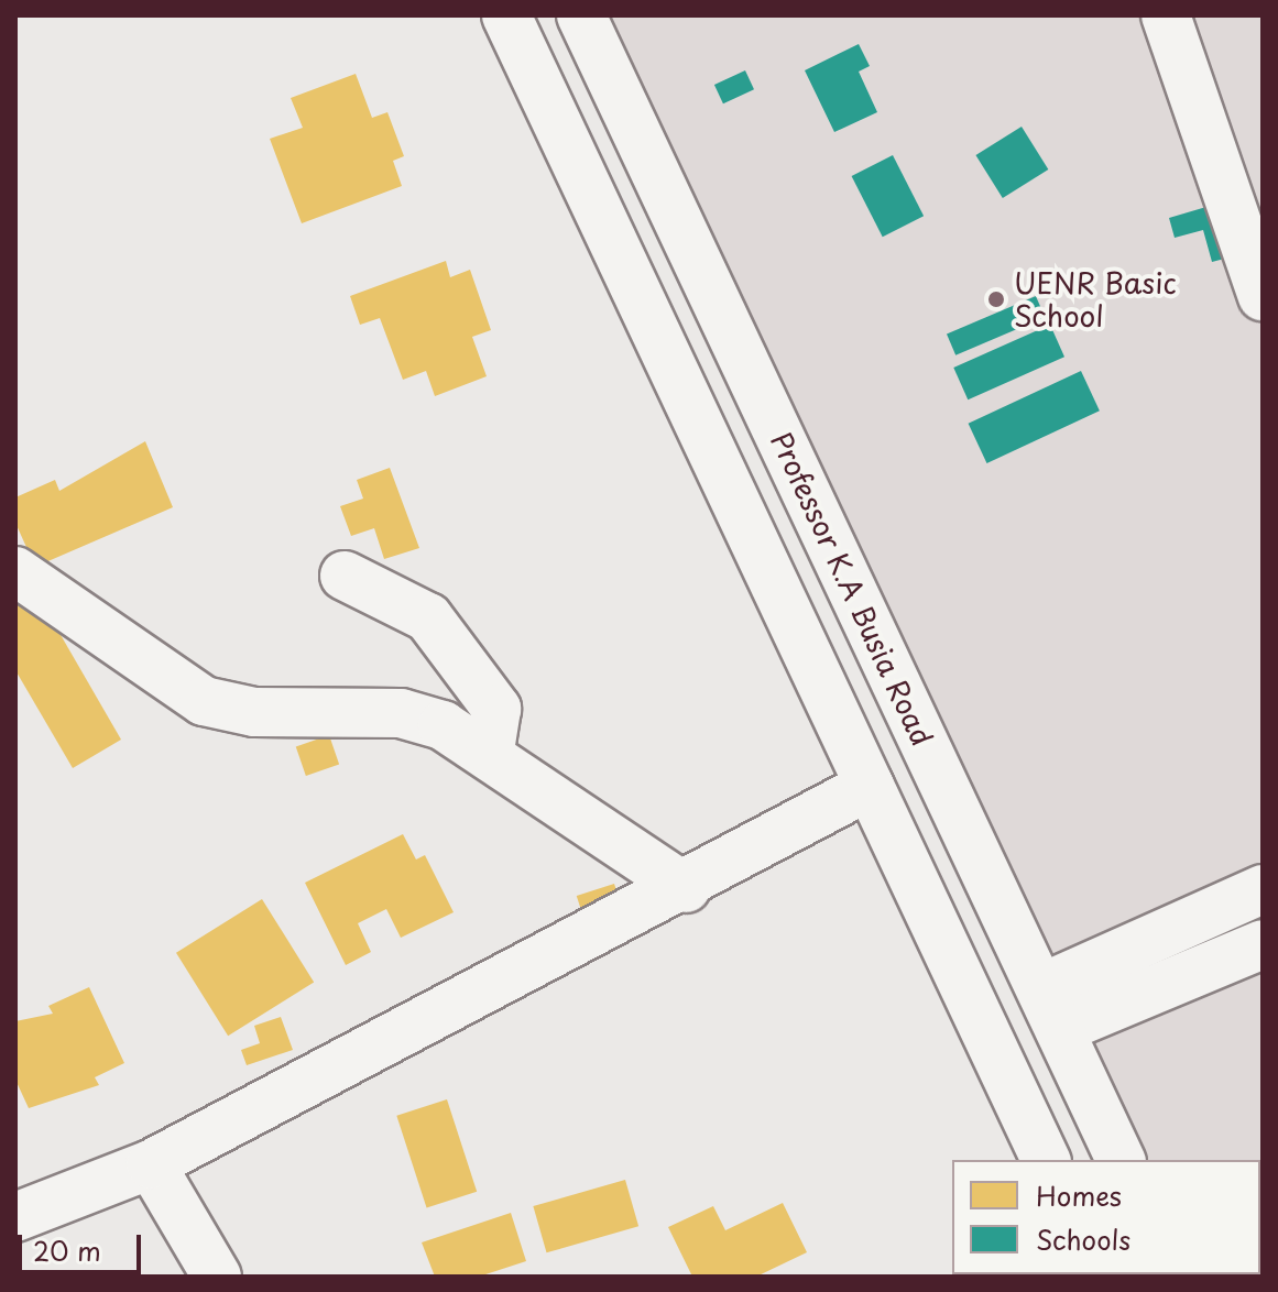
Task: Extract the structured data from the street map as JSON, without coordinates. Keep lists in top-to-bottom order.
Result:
{
  "streets": {
    "main road": ["Professor K.A Busia Road"]
  },
  "places": ["UENR Basic School"],
  "legend": ["Homes", "Schools"],
  "scale_bar": "20 m"
}
